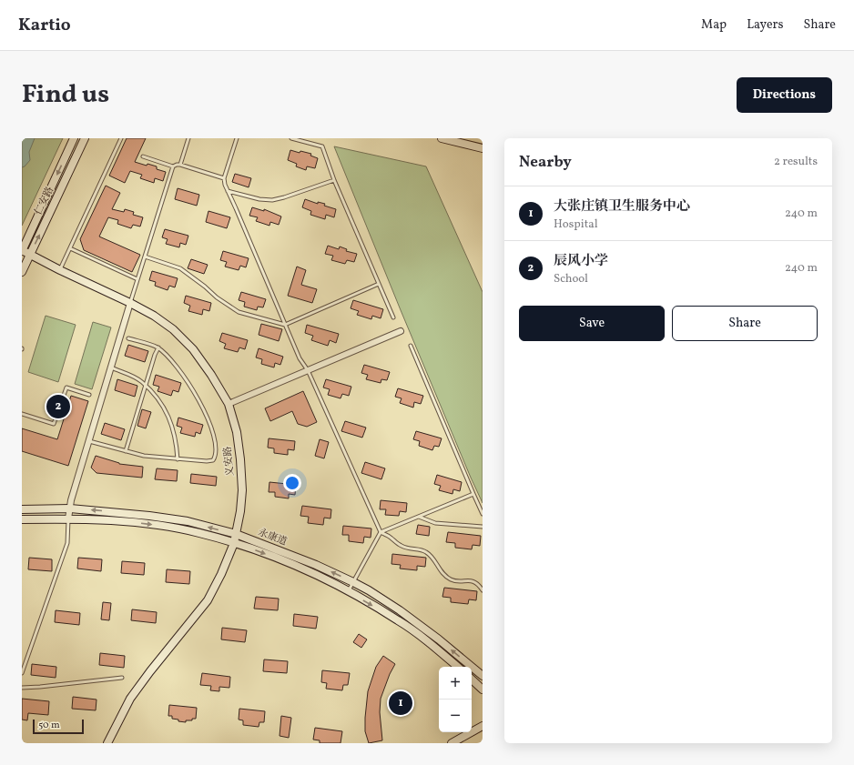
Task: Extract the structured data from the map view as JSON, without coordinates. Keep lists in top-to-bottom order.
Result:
{
  "streets": {
    "street": ["仁安路", "义安路", "永康道"]
  },
  "crossings": [
    ["仁安路", "义安路"],
    ["义安路", "永康道"]
  ],
  "scale_bar": "50 m",
  "page": {
    "header": "Kartio",
    "nav": ["Map", "Layers", "Share"],
    "title": "Find us",
    "buttons": [
      "Directions",
      ["Save", "Share"]
    ],
    "heading": ["Nearby", "2 results"],
    "list": [
      {
        "mark": "1",
        "name": "大张庄镇卫生服务中心",
        "note": "Hospital",
        "value": "240 m"
      },
      {
        "mark": "2",
        "name": "辰风小学",
        "note": "School",
        "value": "240 m"
      }
    ],
    "pins": ["2", "1"],
    "map_buttons": ["+", "−"],
    "scale": "50 m"
  }
}
